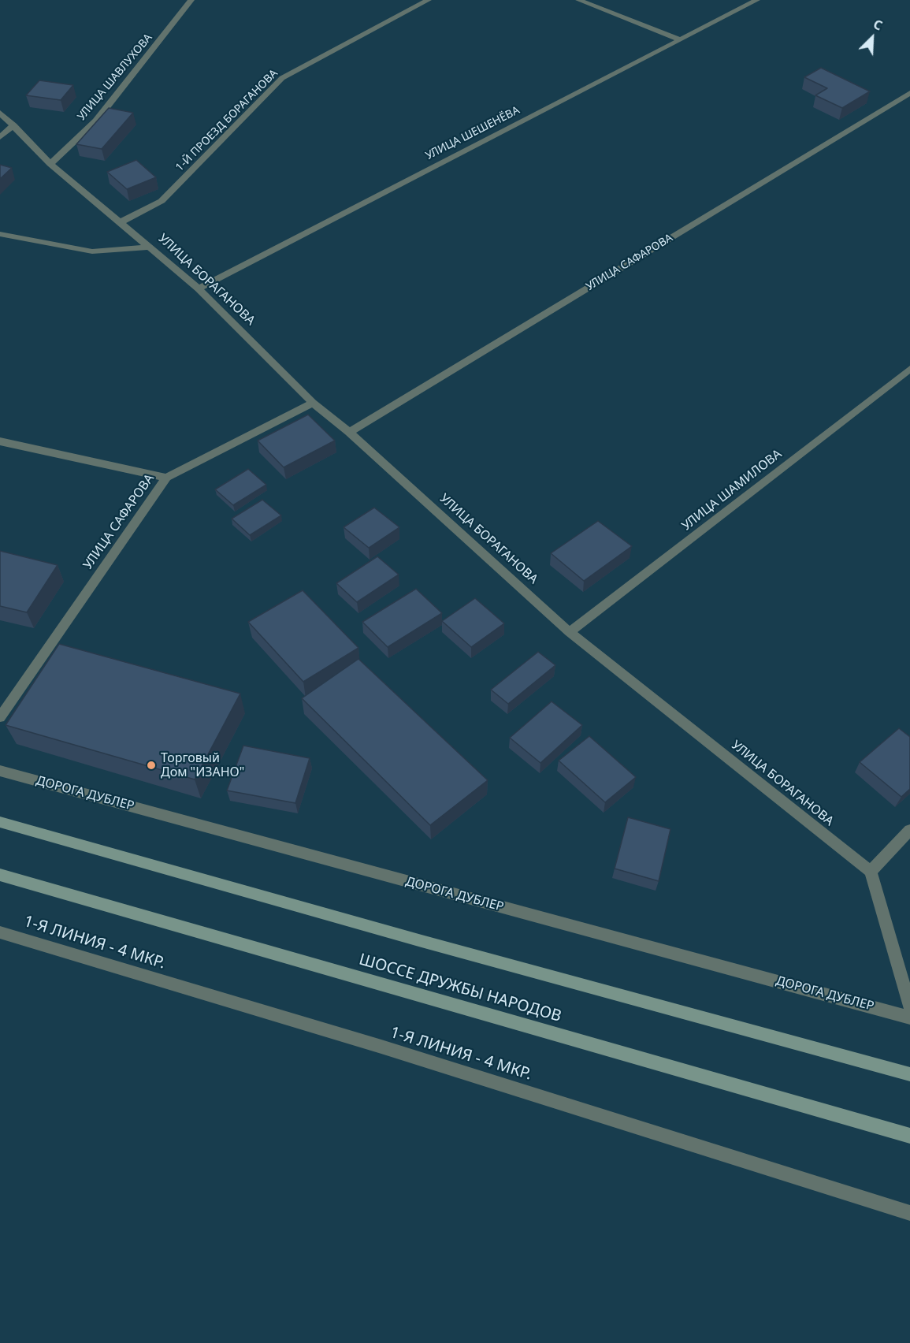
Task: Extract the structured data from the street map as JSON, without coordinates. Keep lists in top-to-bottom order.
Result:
{
  "streets": {
    "main road": ["ШОССЕ ДРУЖБЫ НАРОДОВ"],
    "street": [
      "УЛИЦА ШАВЛУХОВА",
      "1-Й ПРОЕЗД БОРАГАНОВА",
      "УЛИЦА ШЕШЕНЁВА",
      "УЛИЦА САФАРОВА",
      "УЛИЦА БОРАГАНОВА",
      "УЛИЦА ШАМИЛОВА",
      "ДОРОГА ДУБЛЕР",
      "1-Я ЛИНИЯ - 4 МКР."
    ]
  },
  "crossings": [
    ["УЛИЦА ШАВЛУХОВА", "УЛИЦА БОРАГАНОВА"],
    ["1-Й ПРОЕЗД БОРАГАНОВА", "УЛИЦА БОРАГАНОВА"],
    ["УЛИЦА ШЕШЕНЁВА", "УЛИЦА БОРАГАНОВА"],
    ["УЛИЦА САФАРОВА", "УЛИЦА БОРАГАНОВА"],
    ["УЛИЦА БОРАГАНОВА", "УЛИЦА ШАМИЛОВА"]
  ],
  "places": ["Торговый Дом \"ИЗАНО\""],
  "north": "top right"
}
